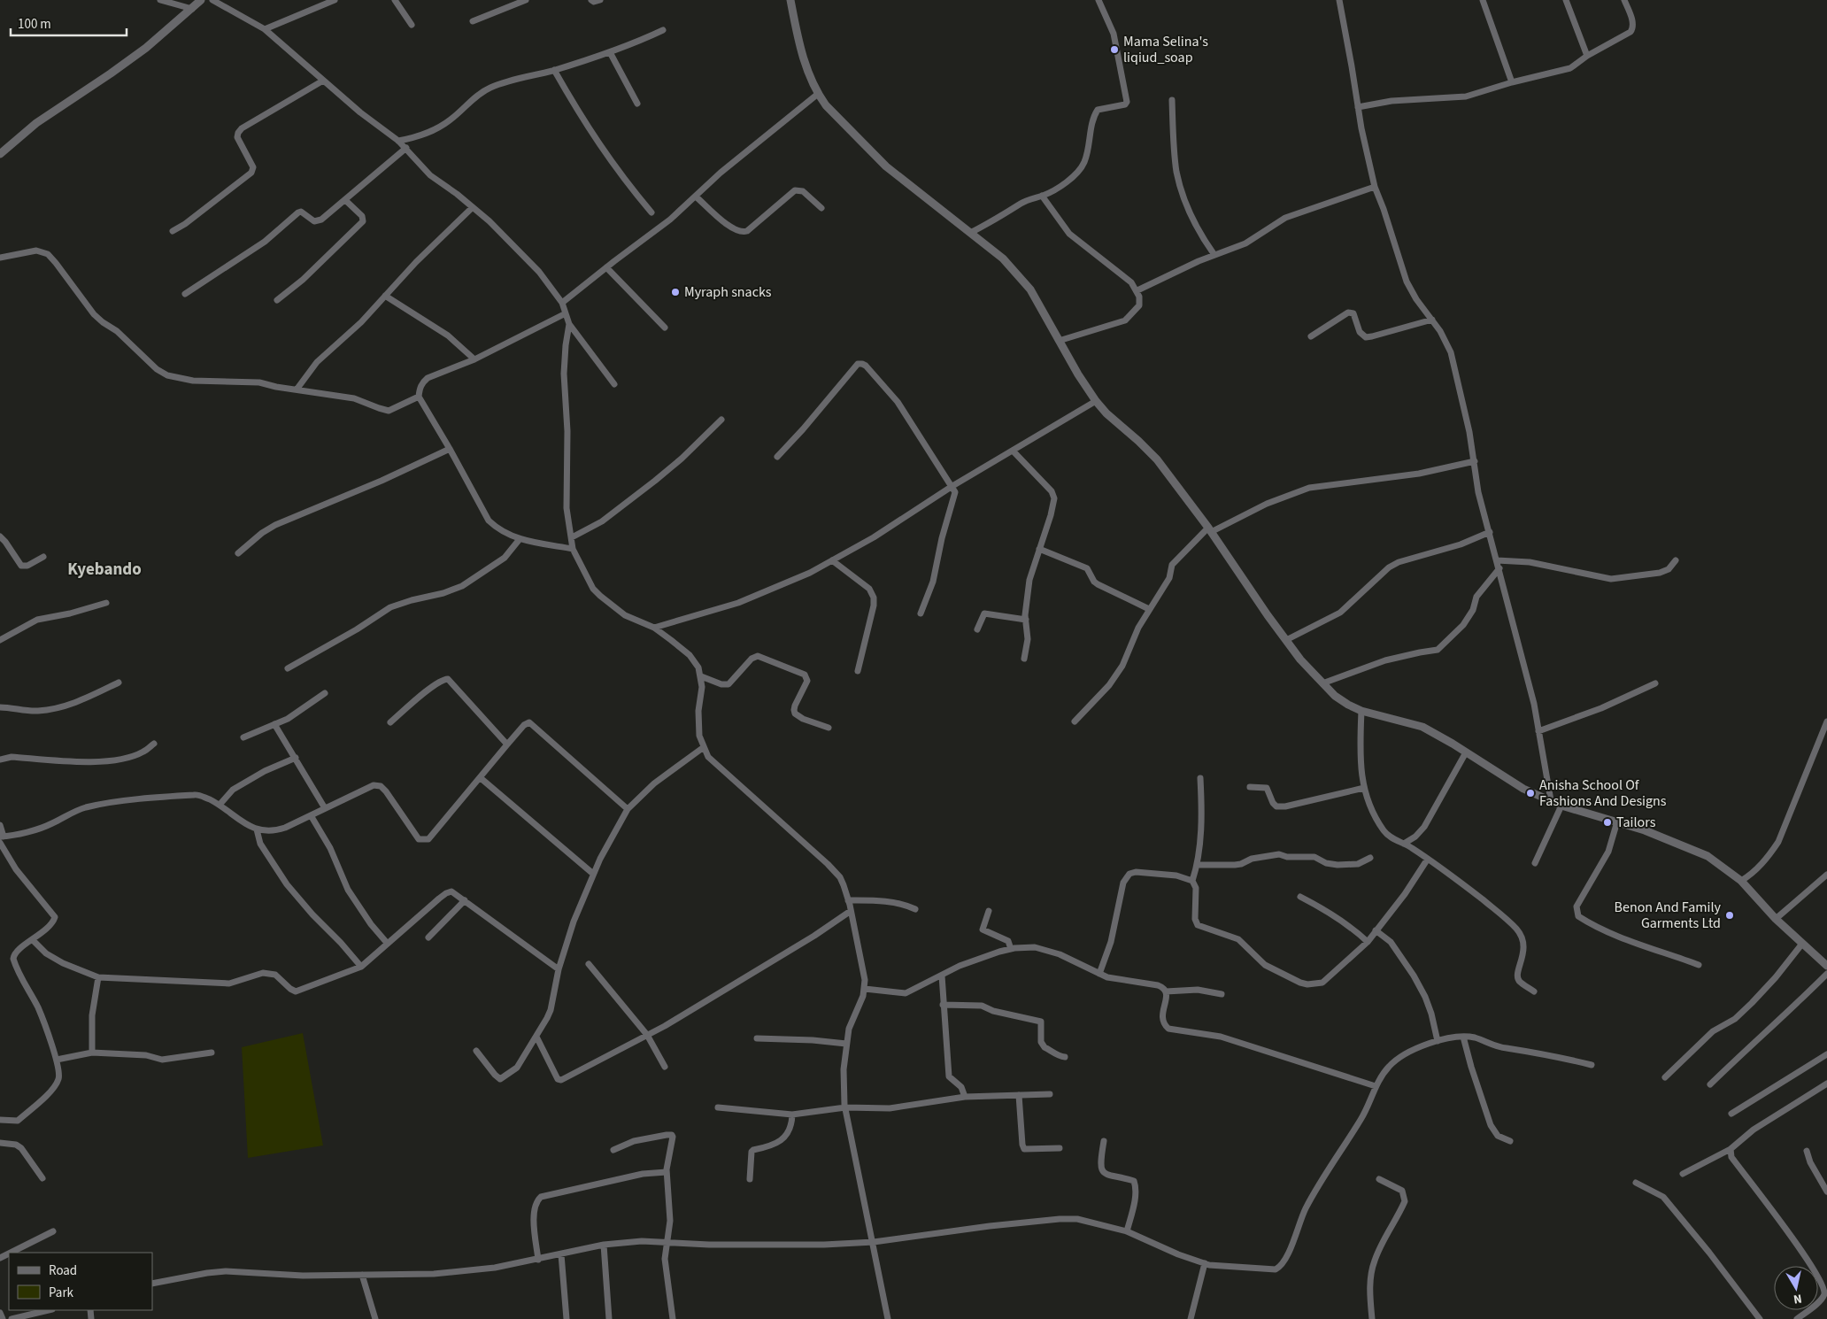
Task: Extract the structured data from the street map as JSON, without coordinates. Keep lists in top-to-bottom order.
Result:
{
  "districts": ["Kyebando"],
  "places": [
    "Mama Selina's liqiud_soap",
    "Myraph snacks",
    "Anisha School Of Fashions And Designs",
    "Tailors",
    "Benon And Family Garments Ltd"
  ],
  "legend": ["Road", "Park"],
  "scale_bar": "100 m",
  "north": "bottom"
}
